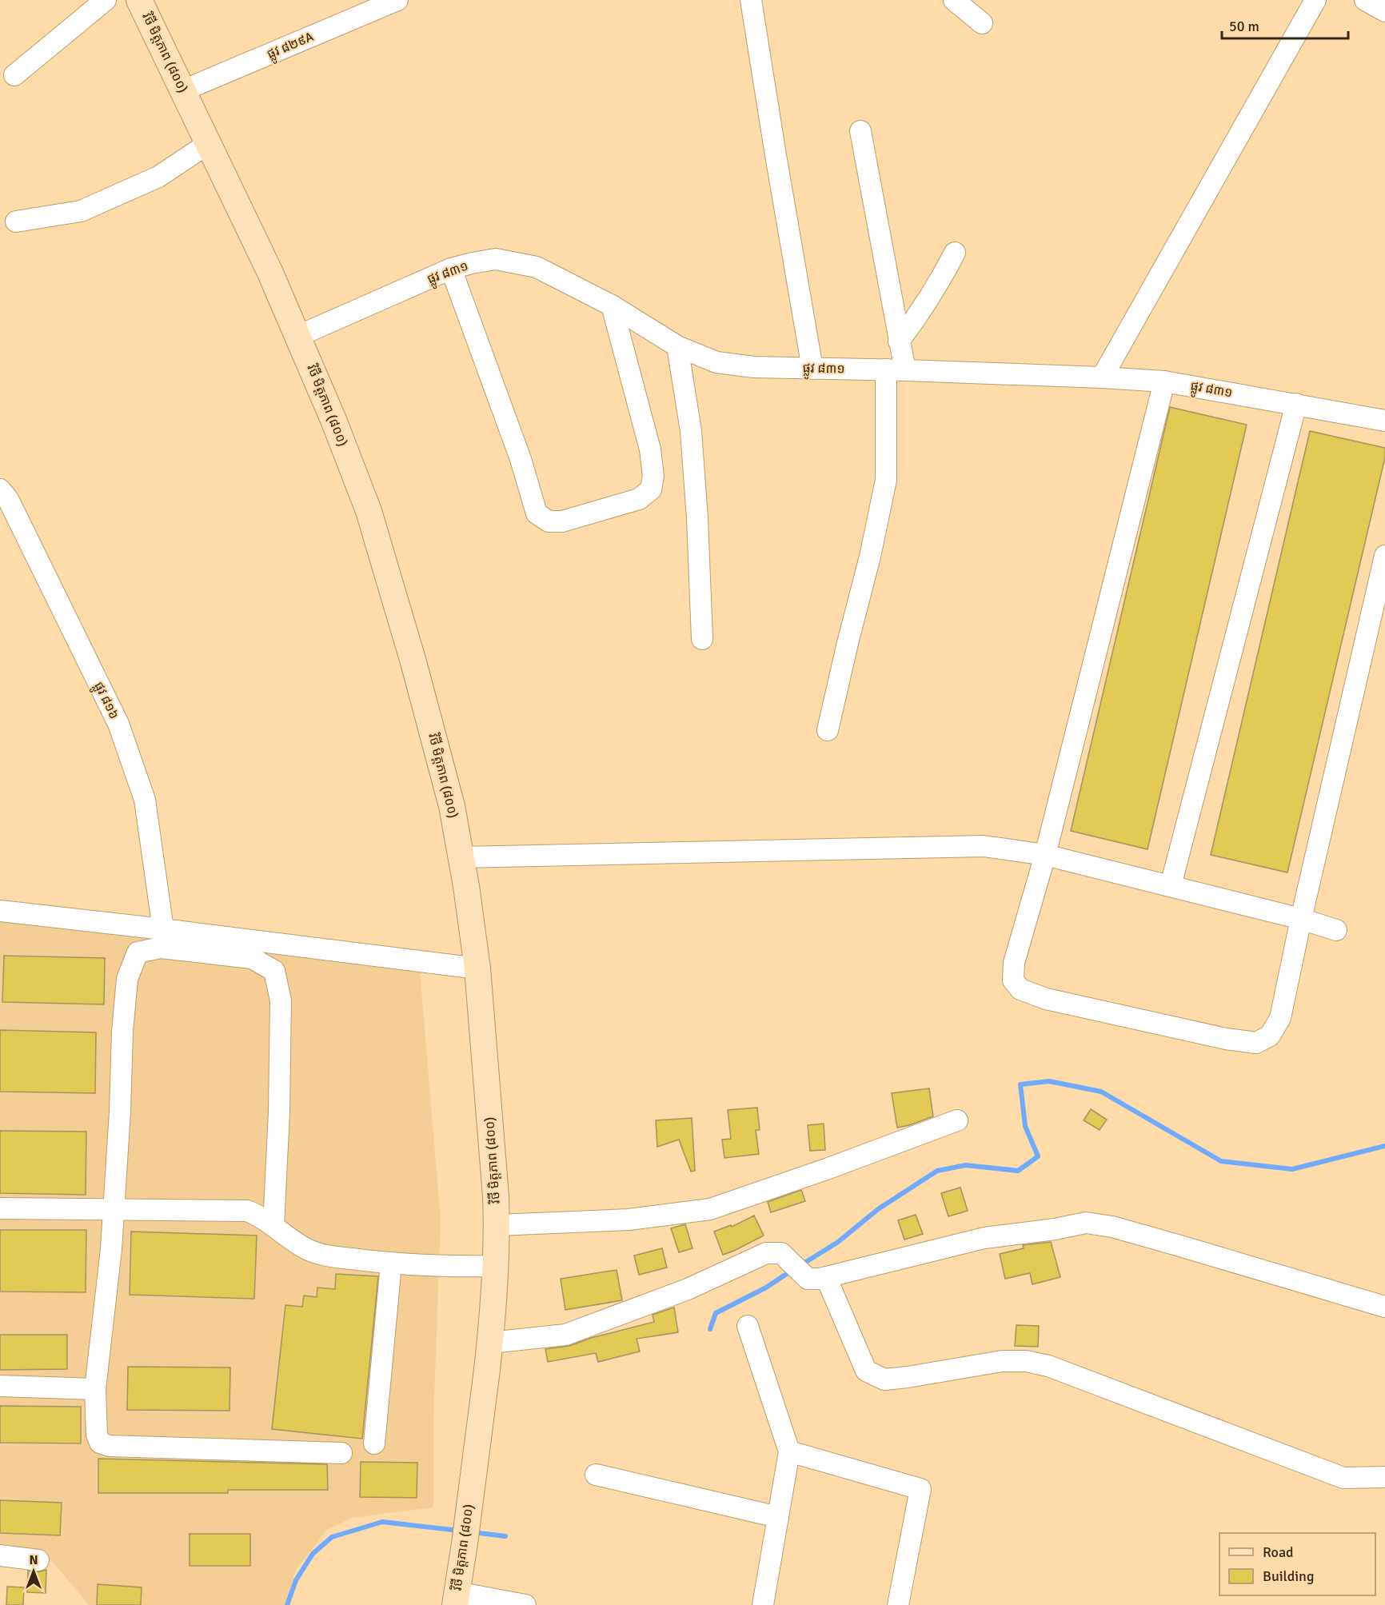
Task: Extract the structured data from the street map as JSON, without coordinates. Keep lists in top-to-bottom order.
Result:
{
  "streets": {
    "main road": ["វិថី មិត្តភាព (៨០០)"],
    "street": ["ផ្លូវ ៨២៩A", "ផ្លូវ ៨៣១", "ផ្លូវ ៨១៦"]
  },
  "crossings": [
    ["ផ្លូវ ៨២៩A", "វិថី មិត្តភាព (៨០០)"],
    ["វិថី មិត្តភាព (៨០០)", "ផ្លូវ ៨៣១"]
  ],
  "legend": ["Road", "Building"],
  "scale_bar": "50 m",
  "north": "top"
}
